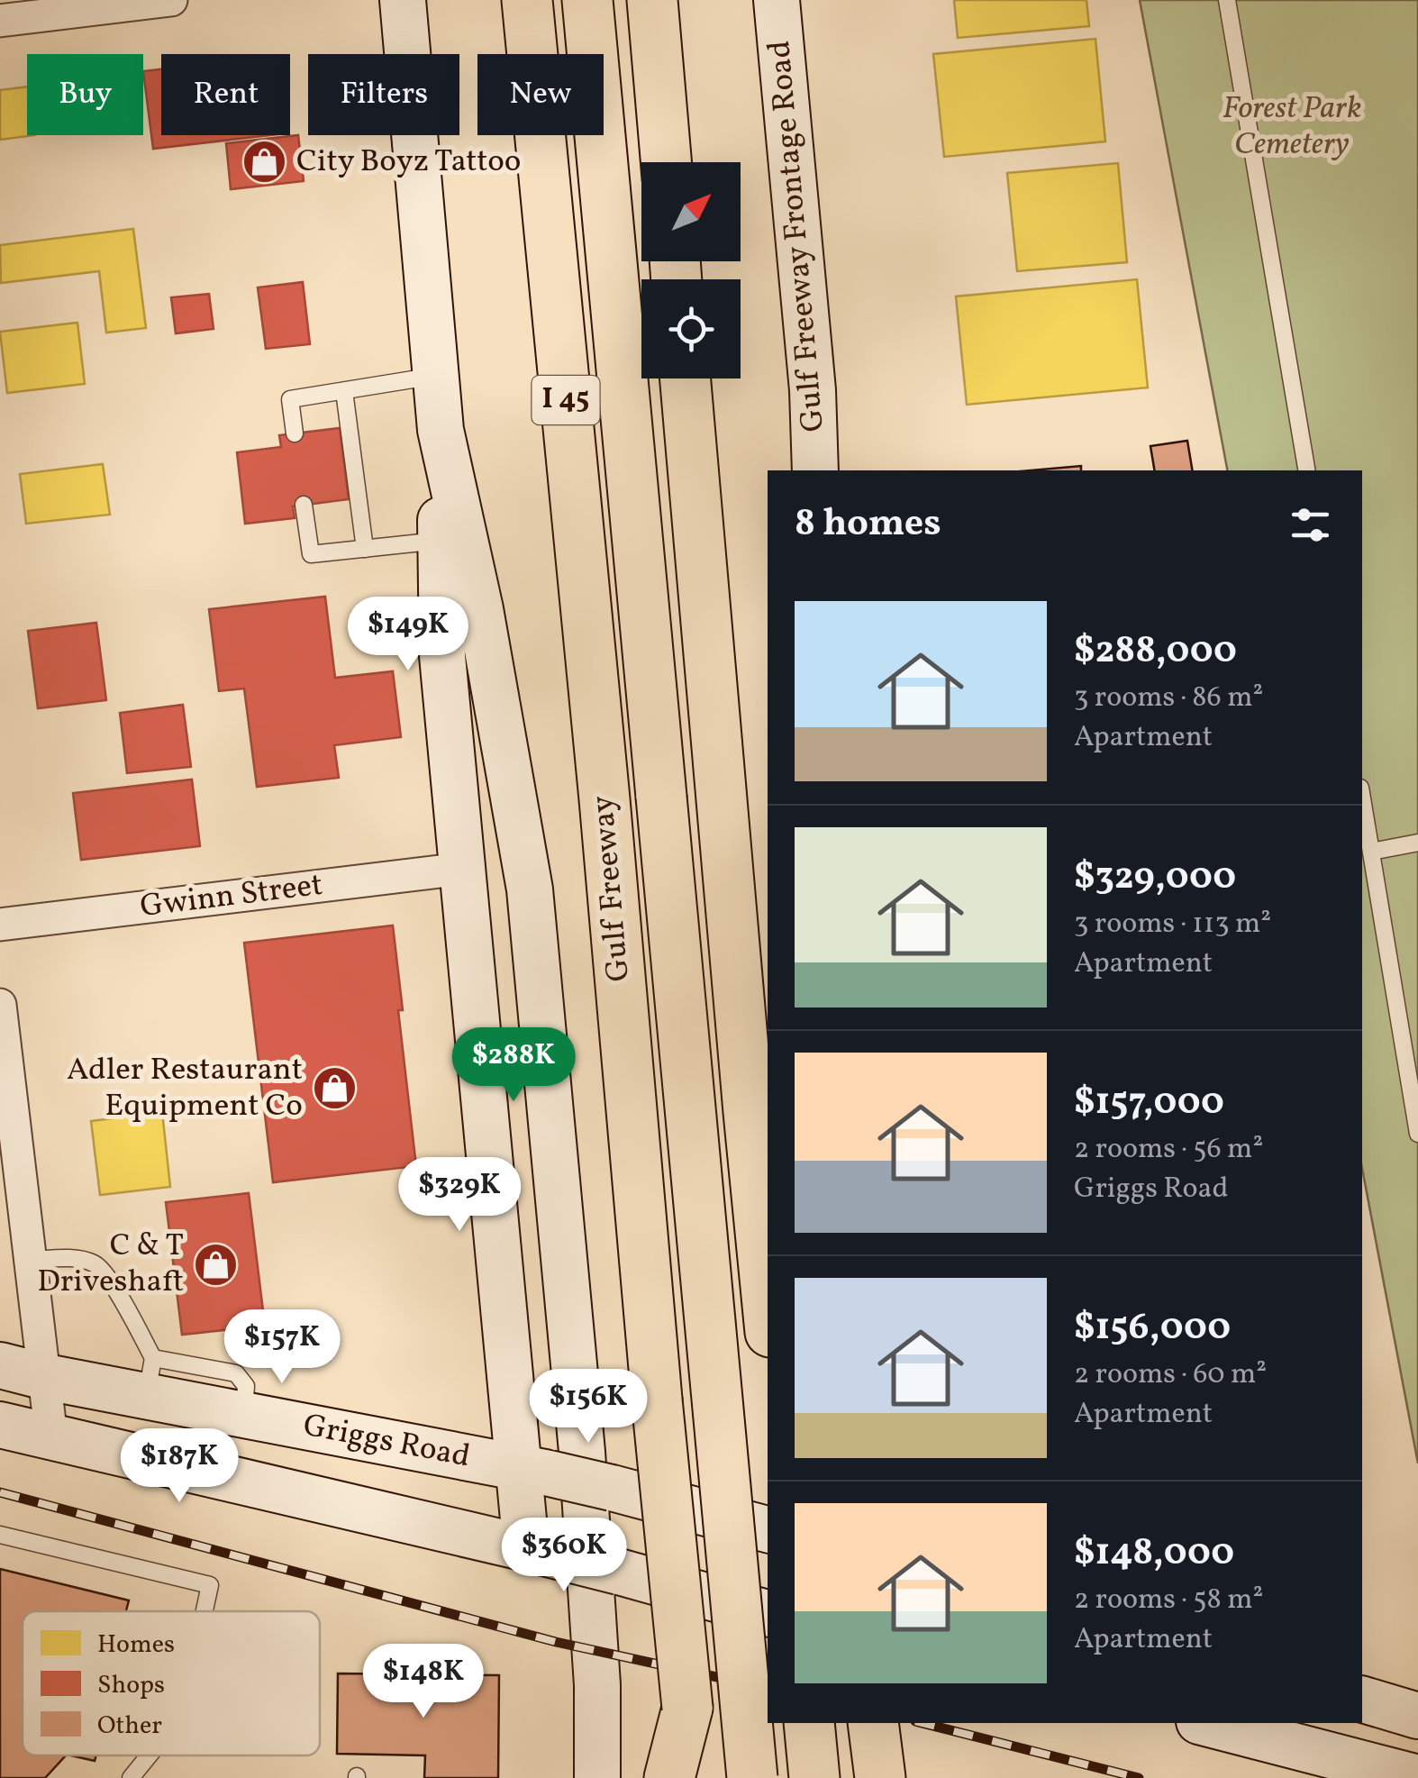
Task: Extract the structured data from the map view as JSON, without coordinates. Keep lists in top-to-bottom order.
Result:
{
  "streets": {
    "highway": ["I 45", "Gulf Freeway"],
    "main road": ["Gulf Freeway Frontage Road", "Griggs Road"],
    "street": ["Gwinn Street"]
  },
  "parks": ["Forest Park Cemetery"],
  "places": {
    "shop": ["City Boyz Tattoo", "Adler Restaurant Equipment Co", "C & T Driveshaft"]
  },
  "legend": ["Homes", "Shops", "Other"],
  "north": "top right",
  "page": {
    "chip": [
      "Buy",
      "Rent",
      "Filters",
      "New"
    ],
    "heading": "8 homes",
    "list": [
      {
        "name": "$288,000",
        "note": "3 rooms · 86 m² · Apartment"
      },
      {
        "name": "$329,000",
        "note": "3 rooms · 113 m² · Apartment"
      },
      {
        "name": "$157,000",
        "note": "2 rooms · 56 m² · Griggs Road"
      },
      {
        "name": "$156,000",
        "note": "2 rooms · 60 m² · Apartment"
      },
      {
        "name": "$148,000",
        "note": "2 rooms · 58 m² · Apartment"
      }
    ],
    "price": [
      "$149K",
      "$288K",
      "$329K",
      "$157K",
      "$156K",
      "$187K",
      "$360K",
      "$148K"
    ]
  }
}
